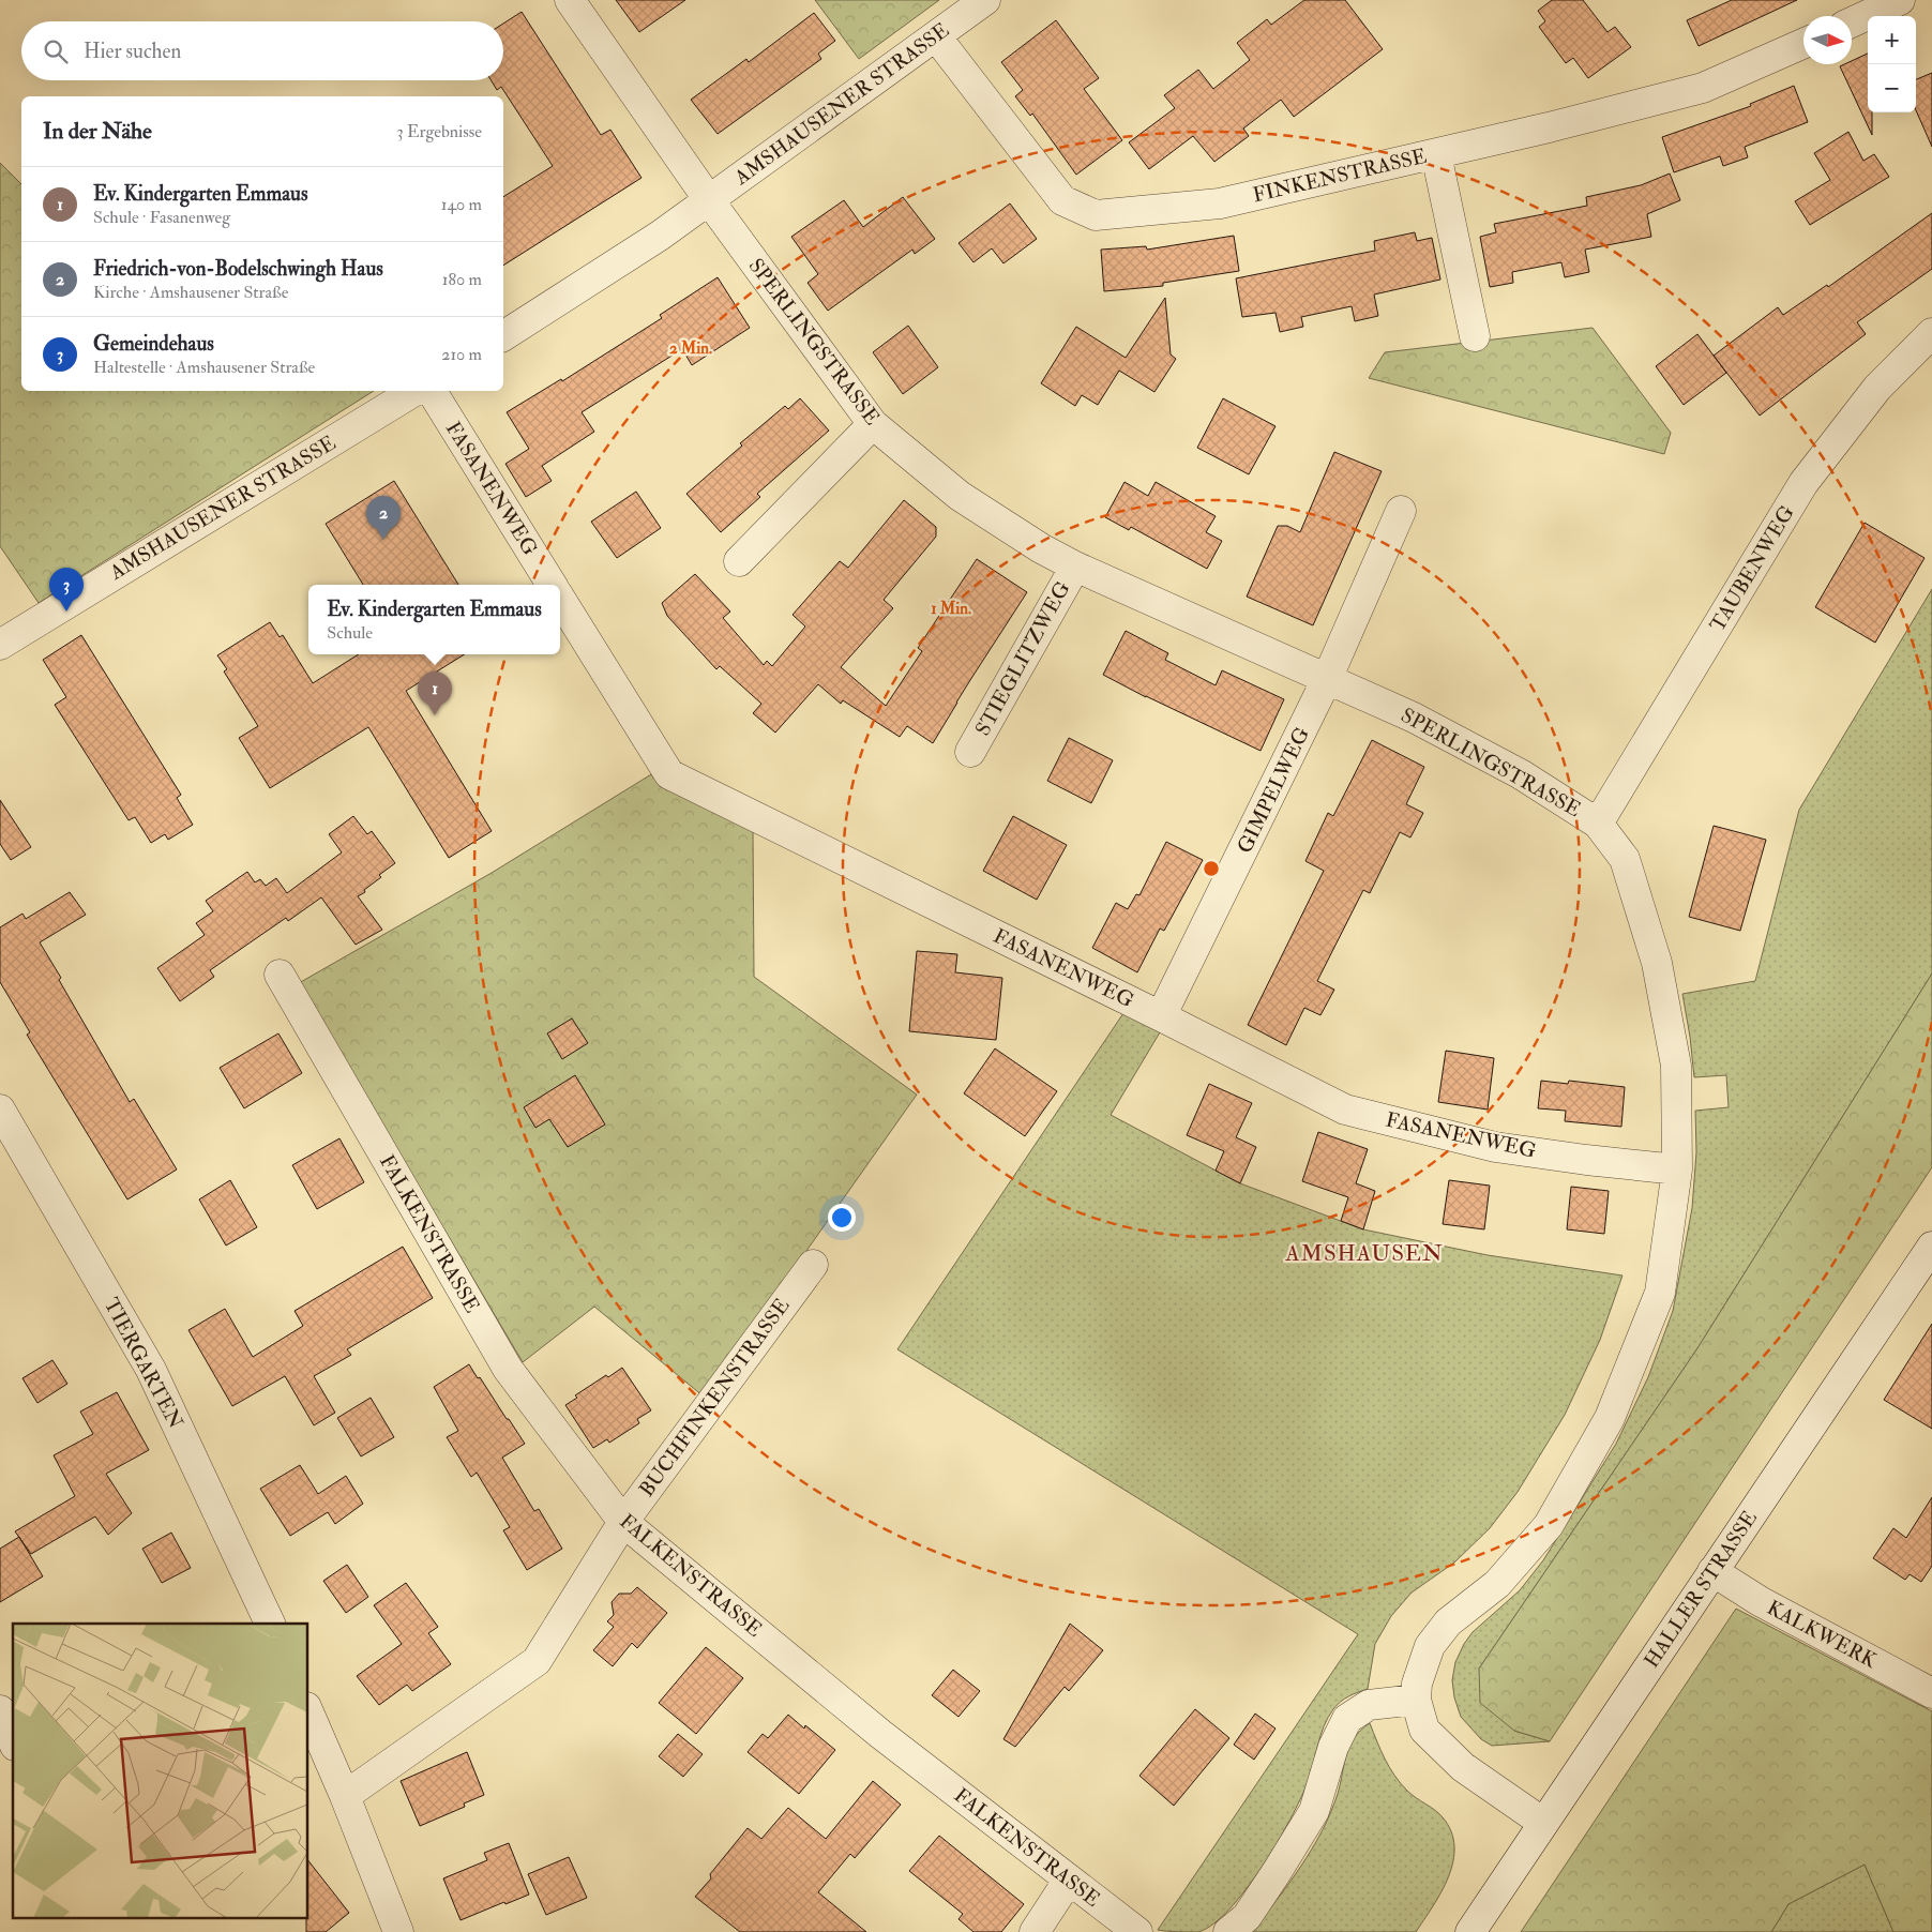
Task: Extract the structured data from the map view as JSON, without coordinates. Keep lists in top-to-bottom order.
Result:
{
  "streets": {
    "street": [
      "AMSHAUSENER STRASSE",
      "FINKENSTRASSE",
      "SPERLINGSTRASSE",
      "FASANENWEG",
      "TAUBENWEG",
      "STIEGLITZWEG",
      "GIMPELWEG",
      "FALKENSTRASSE",
      "TIERGARTEN",
      "BUCHFINKENSTRASSE",
      "HALLER STRASSE",
      "KALKWERK"
    ]
  },
  "crossings": [
    ["AMSHAUSENER STRASSE", "FINKENSTRASSE"],
    ["AMSHAUSENER STRASSE", "SPERLINGSTRASSE"],
    ["SPERLINGSTRASSE", "FASANENWEG"],
    ["SPERLINGSTRASSE", "TAUBENWEG"],
    ["SPERLINGSTRASSE", "STIEGLITZWEG"],
    ["SPERLINGSTRASSE", "GIMPELWEG"],
    ["SPERLINGSTRASSE", "HALLER STRASSE"],
    ["FASANENWEG", "GIMPELWEG"],
    ["FALKENSTRASSE", "BUCHFINKENSTRASSE"],
    ["HALLER STRASSE", "KALKWERK"]
  ],
  "districts": ["AMSHAUSEN"],
  "north": "right",
  "page": {
    "map_buttons": ["+", "−"],
    "search": "Hier suchen",
    "heading": ["In der Nähe", "3 Ergebnisse"],
    "list": [
      {
        "mark": "1",
        "name": "Ev. Kindergarten Emmaus",
        "note": "Schule · Fasanenweg",
        "value": "140 m"
      },
      {
        "mark": "2",
        "name": "Friedrich-von-Bodelschwingh Haus",
        "note": "Kirche · Amshausener Straße",
        "value": "180 m"
      },
      {
        "mark": "3",
        "name": "Gemeindehaus",
        "note": "Haltestelle · Amshausener Straße",
        "value": "210 m"
      }
    ],
    "pins": ["2", "3", "1"],
    "popup": ["Ev. Kindergarten Emmaus", "Schule"]
  },
  "rings": ["2 Min.", "1 Min."]
}
